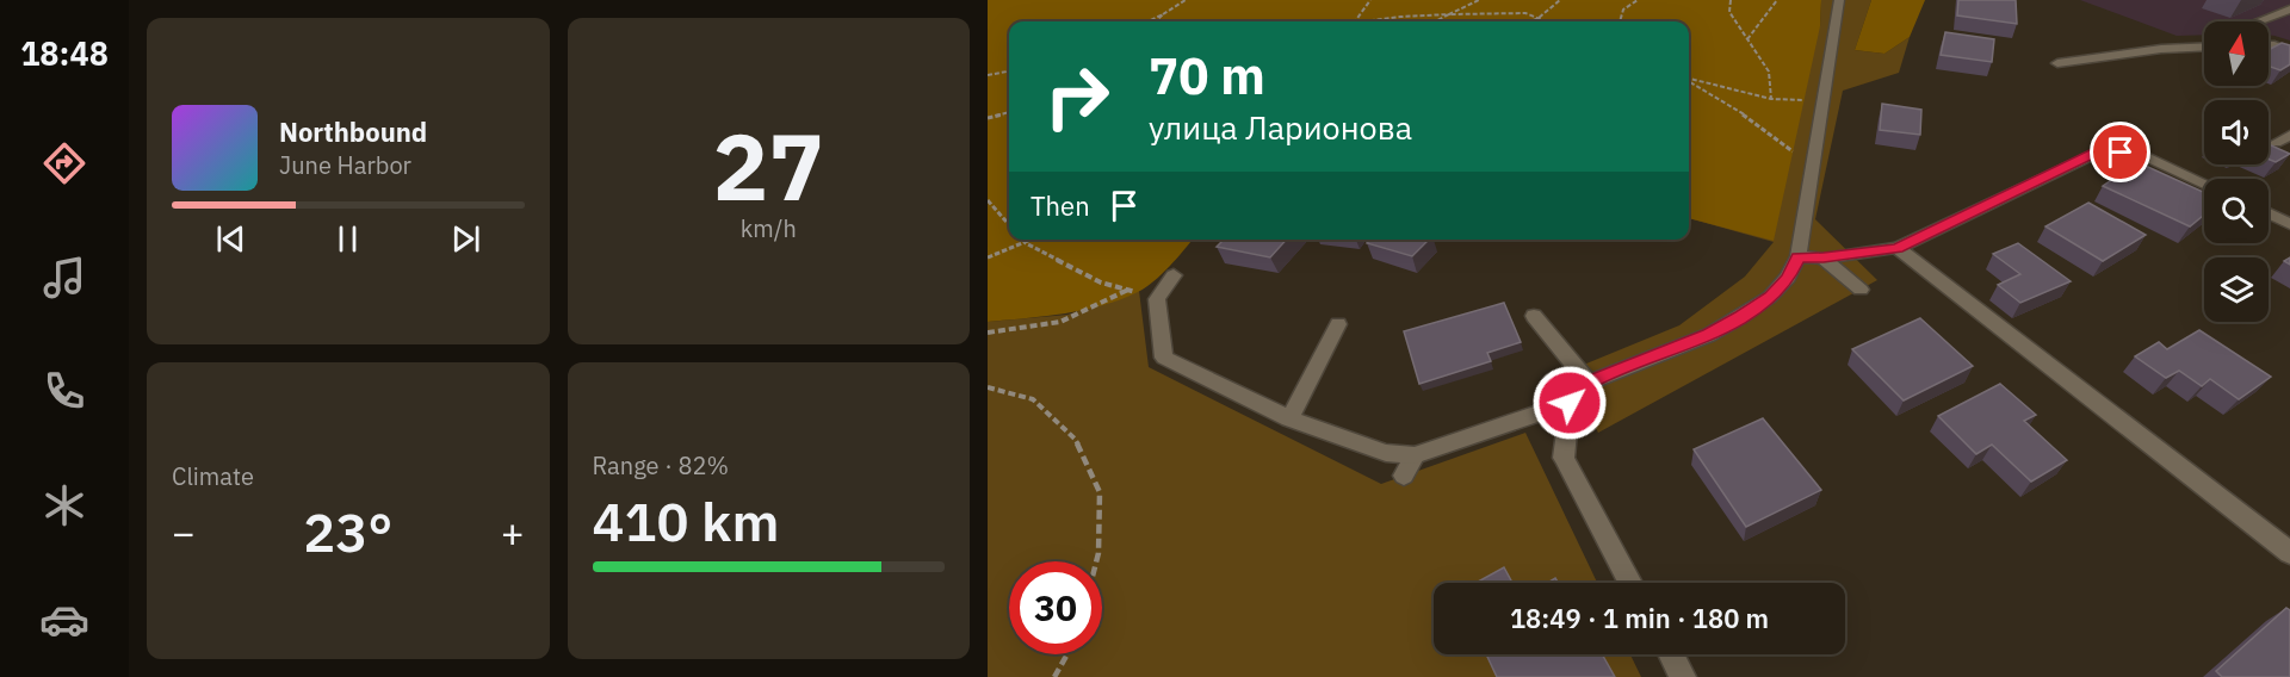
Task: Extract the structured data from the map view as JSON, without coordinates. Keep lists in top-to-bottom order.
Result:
{
  "north": "top",
  "page": {
    "tabs": "18:48",
    "tile": [
      ["27", "km/h"],
      "Climate",
      ["Range · 82%", "410 km"]
    ],
    "turn": ["70 m", "улица Ларионова"],
    "song": ["Northbound", "June Harbor"],
    "then": "Then",
    "heat": ["−", "23°", "+"],
    "limit": "30",
    "trip": "18:49 · 1 min · 180 m"
  }
}
